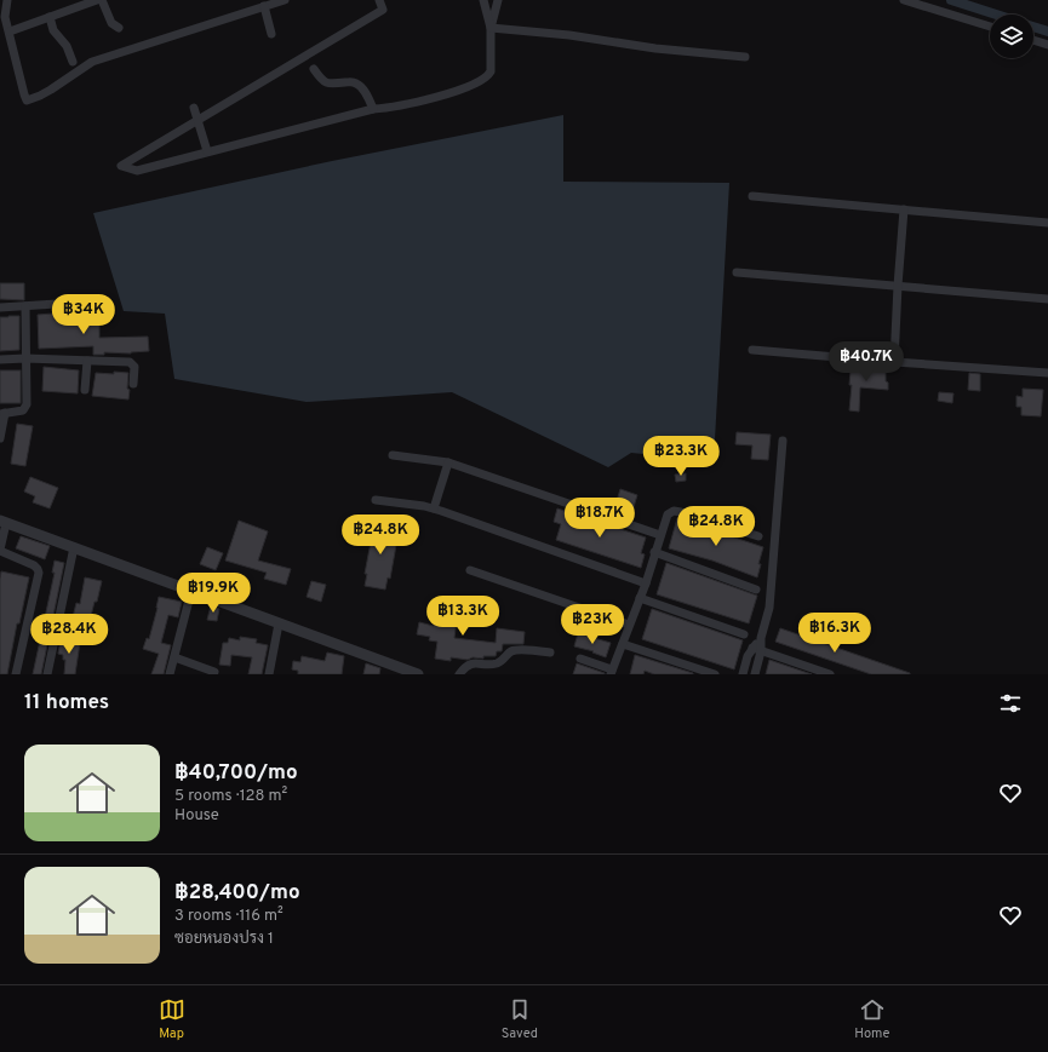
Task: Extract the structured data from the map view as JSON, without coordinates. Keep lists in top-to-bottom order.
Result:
{
  "page": {
    "price": [
      "฿34K",
      "฿40.7K",
      "฿23.3K",
      "฿18.7K",
      "฿24.8K",
      "฿24.8K",
      "฿19.9K",
      "฿13.3K",
      "฿23K",
      "฿16.3K",
      "฿28.4K"
    ],
    "heading": "11 homes",
    "list": [
      {
        "name": "฿40,700/mo",
        "note": "5 rooms · 128 m² · House"
      },
      {
        "name": "฿28,400/mo",
        "note": "3 rooms · 116 m² · ซอยหนองปรง 1"
      }
    ],
    "tabs": ["Map", "Saved", "Home"]
  }
}
